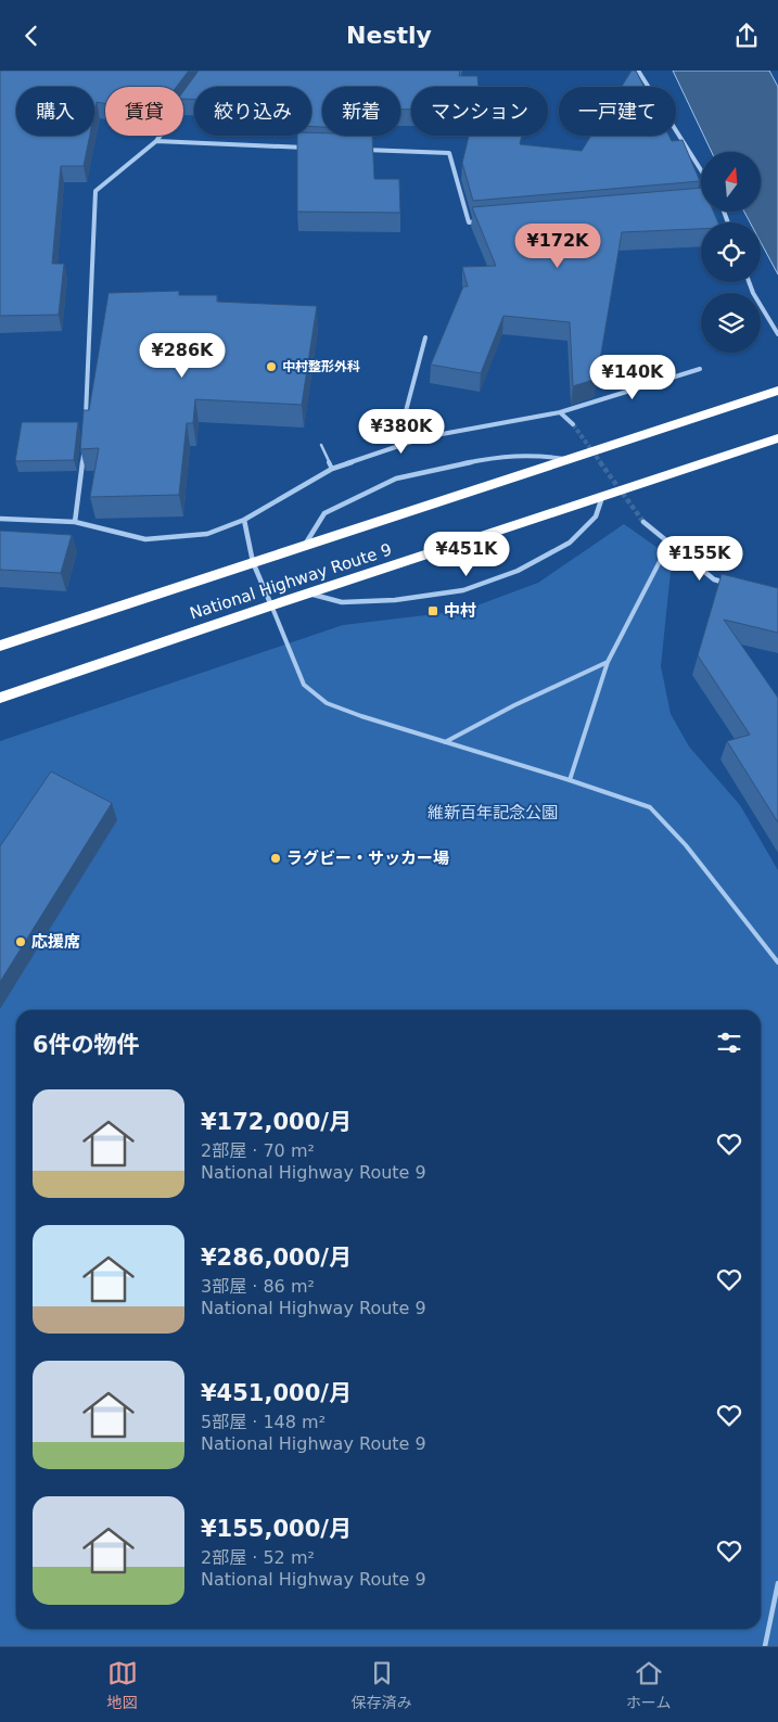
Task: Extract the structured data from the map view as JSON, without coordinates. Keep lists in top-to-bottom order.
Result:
{
  "streets": {
    "highway": ["National Highway Route 9"]
  },
  "parks": ["維新百年記念公園"],
  "places": {
    "other": ["中村整形外科", "ラグビー・サッカー場", "応援席"],
    "transit": ["中村"]
  },
  "north": "top",
  "page": {
    "header": "Nestly",
    "chip": [
      "購入",
      "賃貸",
      "絞り込み",
      "新着",
      "マンション",
      "一戸建て"
    ],
    "price": [
      "¥172K",
      "¥286K",
      "¥140K",
      "¥380K",
      "¥451K",
      "¥155K"
    ],
    "heading": "6件の物件",
    "list": [
      {
        "name": "¥172,000/月",
        "note": "2部屋 · 70 m² · National Highway Route 9"
      },
      {
        "name": "¥286,000/月",
        "note": "3部屋 · 86 m² · National Highway Route 9"
      },
      {
        "name": "¥451,000/月",
        "note": "5部屋 · 148 m² · National Highway Route 9"
      },
      {
        "name": "¥155,000/月",
        "note": "2部屋 · 52 m² · National Highway Route 9"
      }
    ],
    "tabs": ["地図", "保存済み", "ホーム"]
  }
}
